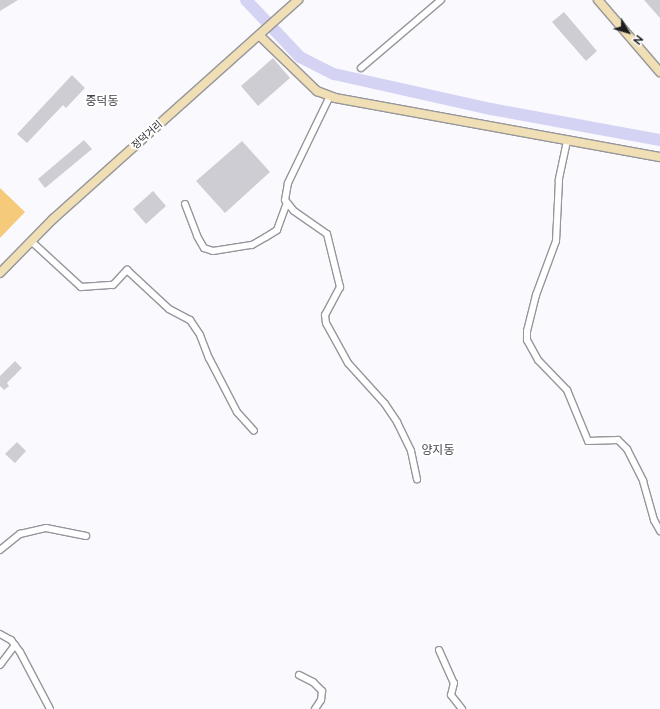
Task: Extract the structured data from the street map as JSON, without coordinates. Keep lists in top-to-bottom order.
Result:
{
  "streets": {
    "street": ["정덕거리"]
  },
  "districts": ["중덕동", "양지동"],
  "north": "bottom right"
}
